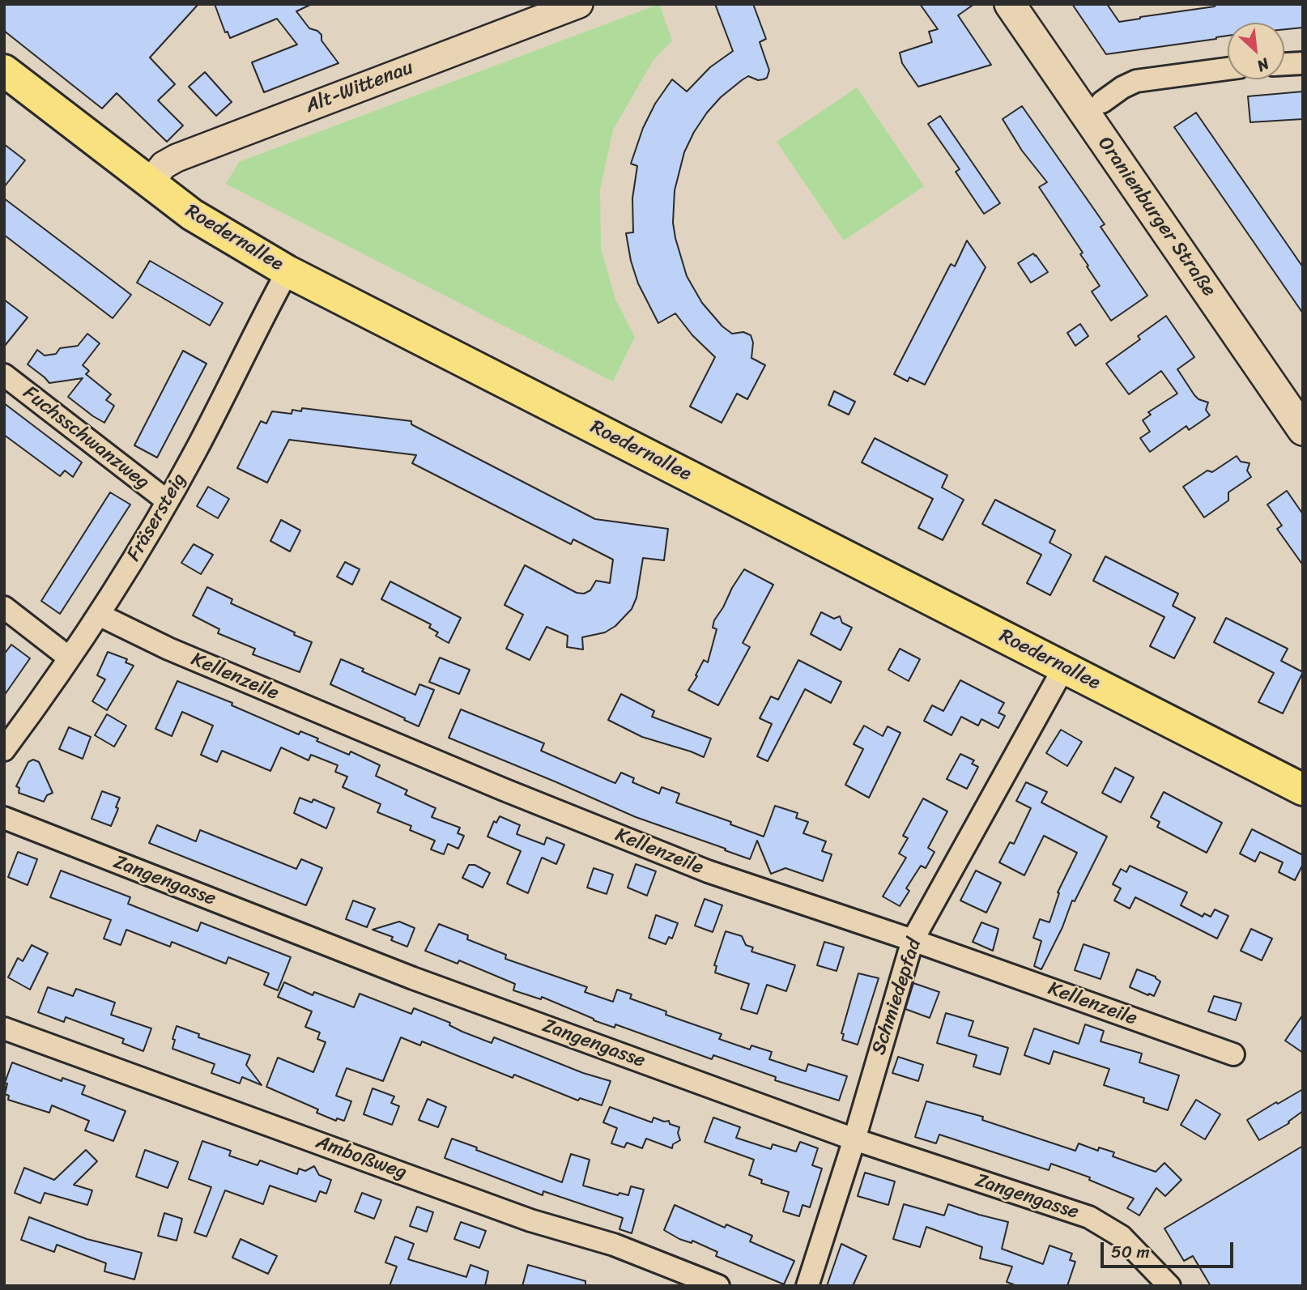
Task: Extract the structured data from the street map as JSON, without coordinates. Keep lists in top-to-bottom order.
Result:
{
  "streets": {
    "main road": ["Oranienburger Straße", "Roedernallee"],
    "street": [
      "Alt-Wittenau",
      "Fuchsschwanzweg",
      "Fräsersteig",
      "Kellenzeile",
      "Zangengasse",
      "Schmiedepfad",
      "Amboßweg"
    ]
  },
  "crossings": [
    ["Alt-Wittenau", "Roedernallee"],
    ["Roedernallee", "Fräsersteig"],
    ["Roedernallee", "Schmiedepfad"],
    ["Fuchsschwanzweg", "Fräsersteig"],
    ["Fräsersteig", "Kellenzeile"],
    ["Kellenzeile", "Schmiedepfad"],
    ["Zangengasse", "Schmiedepfad"]
  ],
  "scale_bar": "50 m",
  "north": "bottom right"
}
